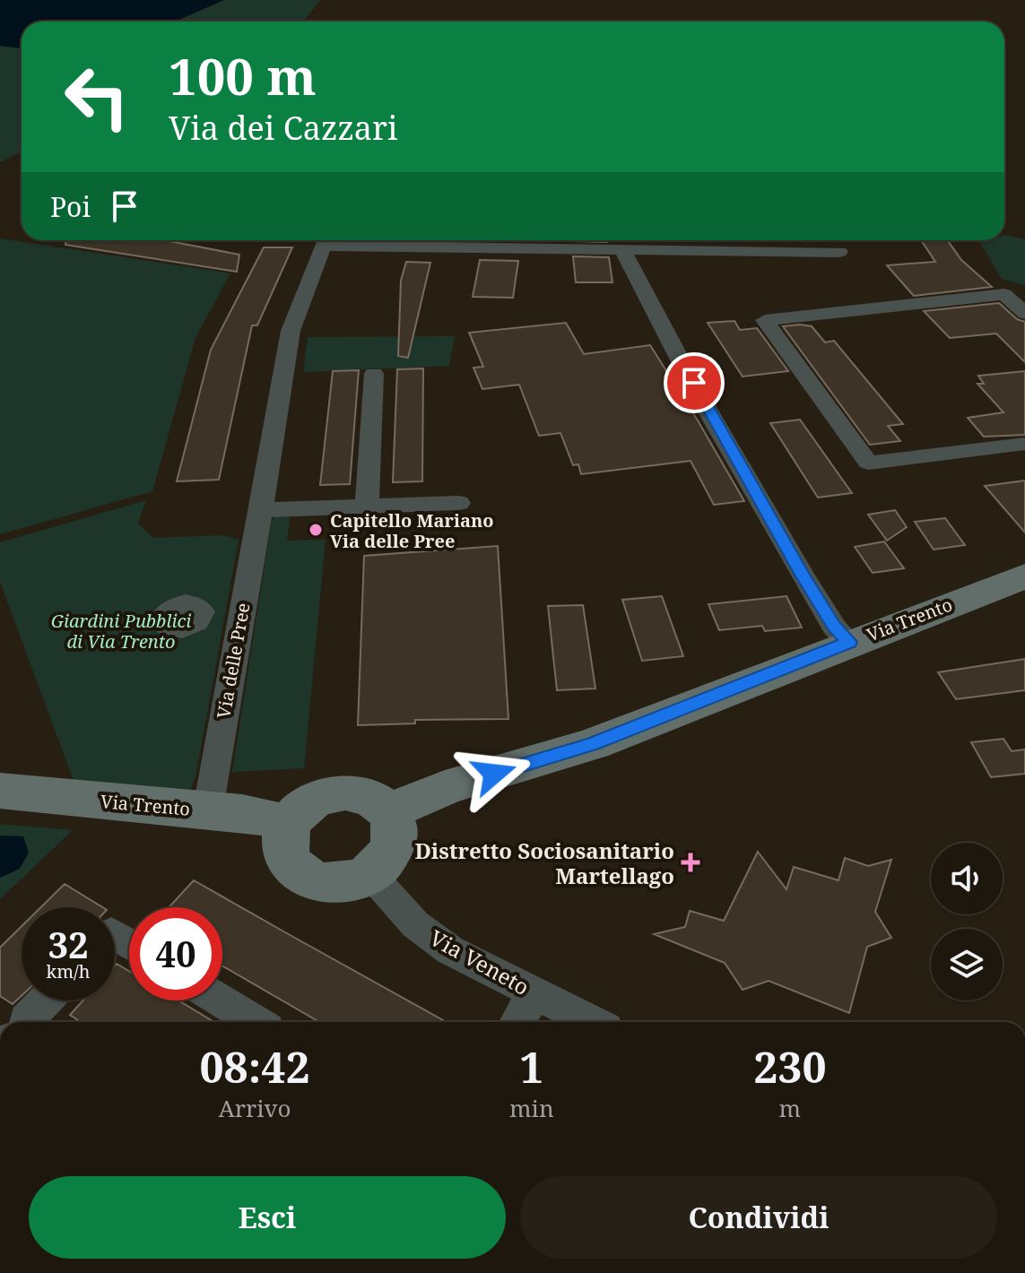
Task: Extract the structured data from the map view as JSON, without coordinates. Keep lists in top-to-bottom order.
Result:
{
  "streets": {
    "street": ["Via Trento", "Via delle Pree", "Via Veneto"]
  },
  "crossings": [
    ["Via Trento", "Via delle Pree"],
    ["Via Trento", "Via Veneto"]
  ],
  "parks": ["Giardini Pubblici di Via Trento"],
  "places": {
    "other": ["Capitello Mariano Via delle Pree"],
    "health": ["Distretto Sociosanitario Martellago"]
  },
  "page": {
    "turn": ["100 m", "Via dei Cazzari"],
    "then": "Poi",
    "speed": "32 km/h",
    "limit": "40",
    "eta": [
      "08:42",
      "Arrivo",
      "1",
      "min",
      "230",
      "m"
    ],
    "buttons": ["Esci", "Condividi"]
  }
}
